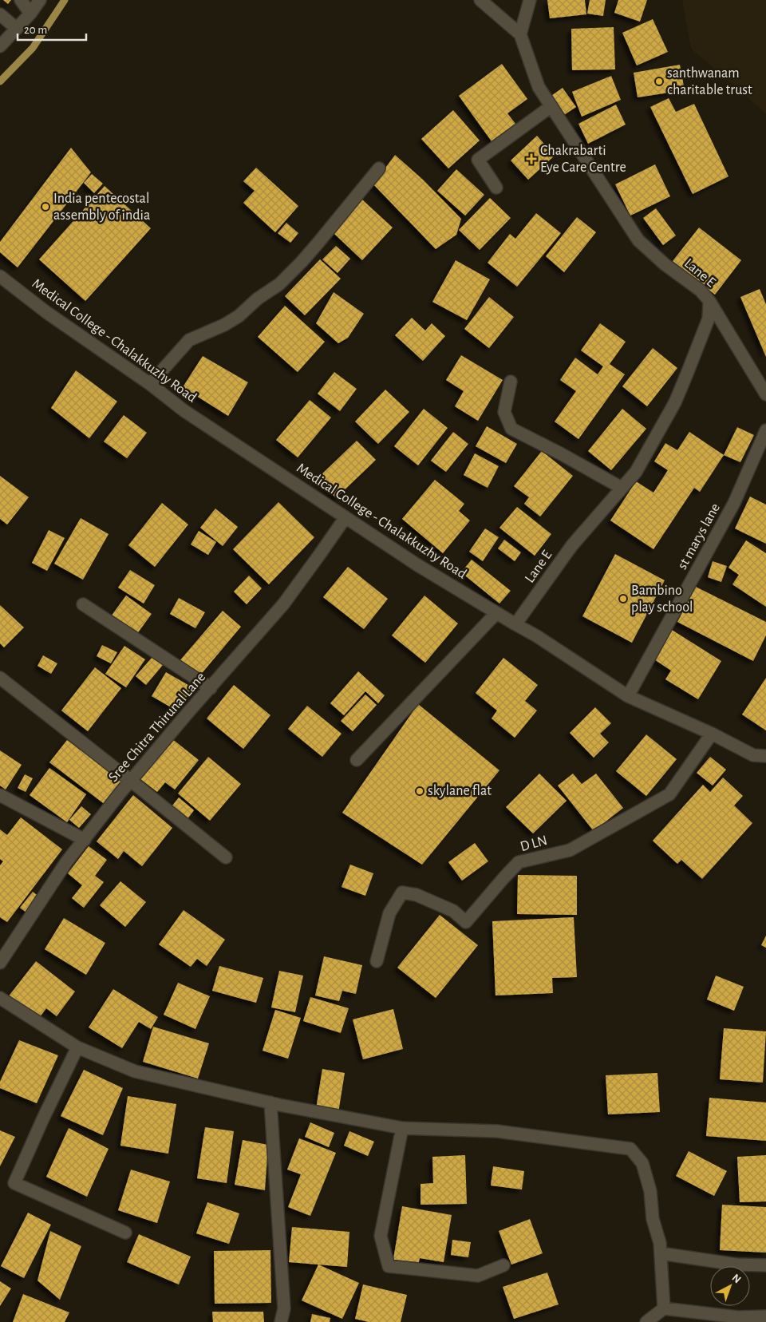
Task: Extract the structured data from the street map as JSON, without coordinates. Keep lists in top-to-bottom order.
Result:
{
  "streets": {
    "street": [
      "Lane E",
      "Medical College - Chalakkuzhy Road",
      "st marys lane",
      "Sree Chitra Thirunal Lane",
      "D LN"
    ]
  },
  "crossings": [
    ["Lane E", "Medical College - Chalakkuzhy Road"],
    ["Medical College - Chalakkuzhy Road", "st marys lane"],
    ["Medical College - Chalakkuzhy Road", "Sree Chitra Thirunal Lane"],
    ["Medical College - Chalakkuzhy Road", "D LN"]
  ],
  "places": {
    "other": [
      "santhwanam charitable trust",
      "India pentecostal assembly of india",
      "Bambino play school",
      "skylane flat"
    ],
    "health": ["Chakrabarti Eye Care Centre"]
  },
  "scale_bar": "20 m",
  "north": "top right"
}
